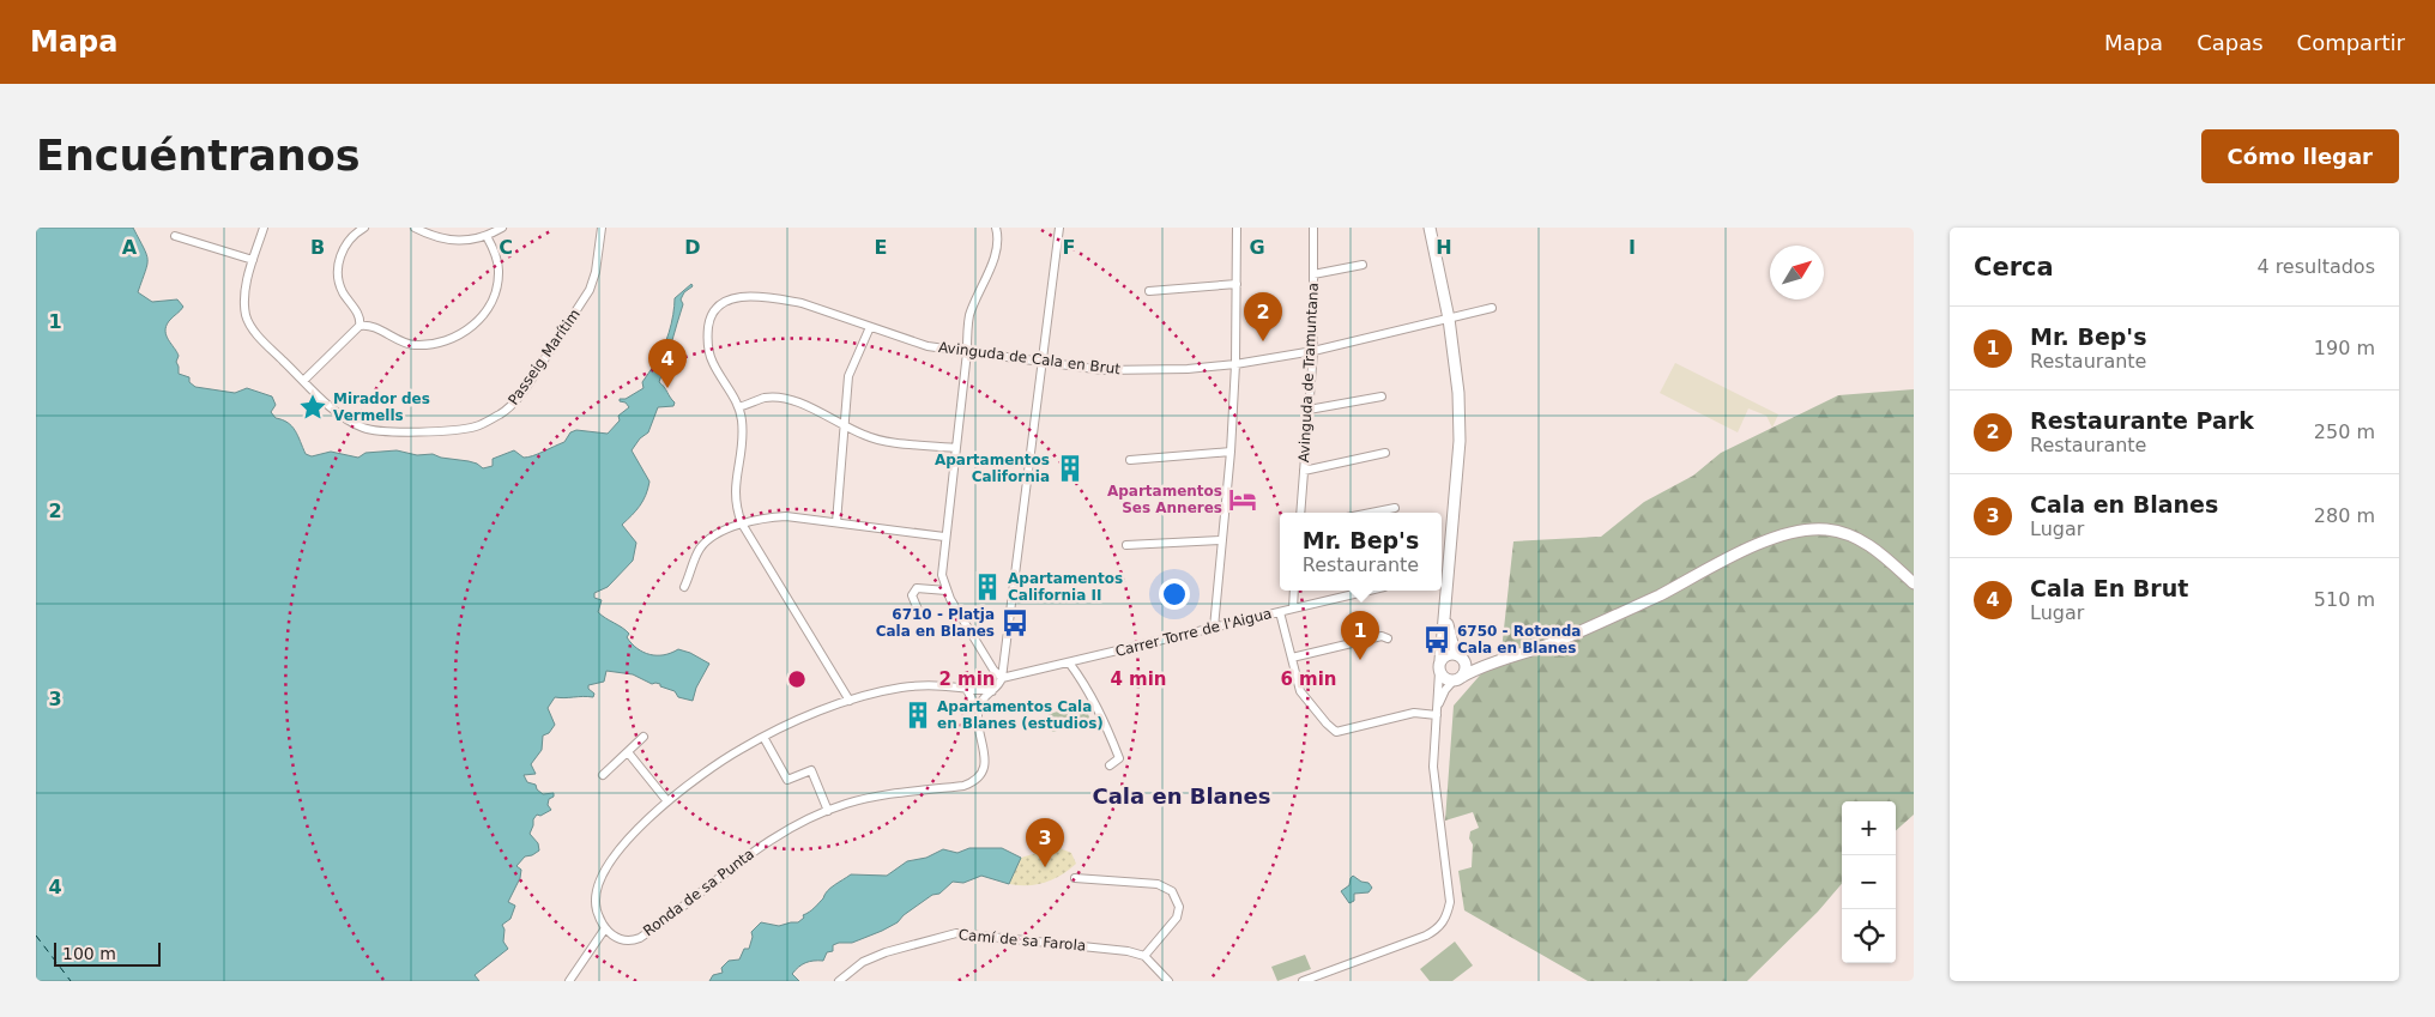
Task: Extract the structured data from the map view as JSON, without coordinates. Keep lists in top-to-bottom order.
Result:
{
  "streets": {
    "street": [
      "Passeig Marítim",
      "Avinguda de Cala en Brut",
      "Avinguda de Tramuntana",
      "Carrer Torre de l'Aigua",
      "Ronda de sa Punta",
      "Camí de sa Farola"
    ]
  },
  "crossings": [
    ["Avinguda de Cala en Brut", "Avinguda de Tramuntana"]
  ],
  "districts": ["Cala en Blanes"],
  "places": {
    "place": ["Mirador des Vermells"],
    "building": ["Apartamentos California", "Apartamentos California II", "Apartamentos Cala en Blanes (estudios)"],
    "hotel": ["Apartamentos Ses Anneres"],
    "bus stop": ["6710 - Platja Cala en Blanes", "6750 - Rotonda Cala en Blanes"]
  },
  "scale_bar": "100 m",
  "north": "top right",
  "page": {
    "header": "Mapa",
    "nav": ["Mapa", "Capas", "Compartir"],
    "buttons": "Cómo llegar",
    "title": "Encuéntranos",
    "heading": ["Cerca", "4 resultados"],
    "pins": [
      "2",
      "4",
      "1",
      "3"
    ],
    "list": [
      {
        "mark": "1",
        "name": "Mr. Bep's",
        "note": "Restaurante",
        "value": "190 m"
      },
      {
        "mark": "2",
        "name": "Restaurante Park",
        "note": "Restaurante",
        "value": "250 m"
      },
      {
        "mark": "3",
        "name": "Cala en Blanes",
        "note": "Lugar",
        "value": "280 m"
      },
      {
        "mark": "4",
        "name": "Cala En Brut",
        "note": "Lugar",
        "value": "510 m"
      }
    ],
    "popup": ["Mr. Bep's", "Restaurante"],
    "map_buttons": ["+", "−"],
    "scale": "100 m"
  },
  "grid": {
    "columns": [
      "A",
      "B",
      "C",
      "D",
      "E",
      "F",
      "G",
      "H",
      "I"
    ],
    "rows": [
      "1",
      "2",
      "3",
      "4"
    ]
  },
  "rings": ["2 min", "4 min", "6 min"]
}
